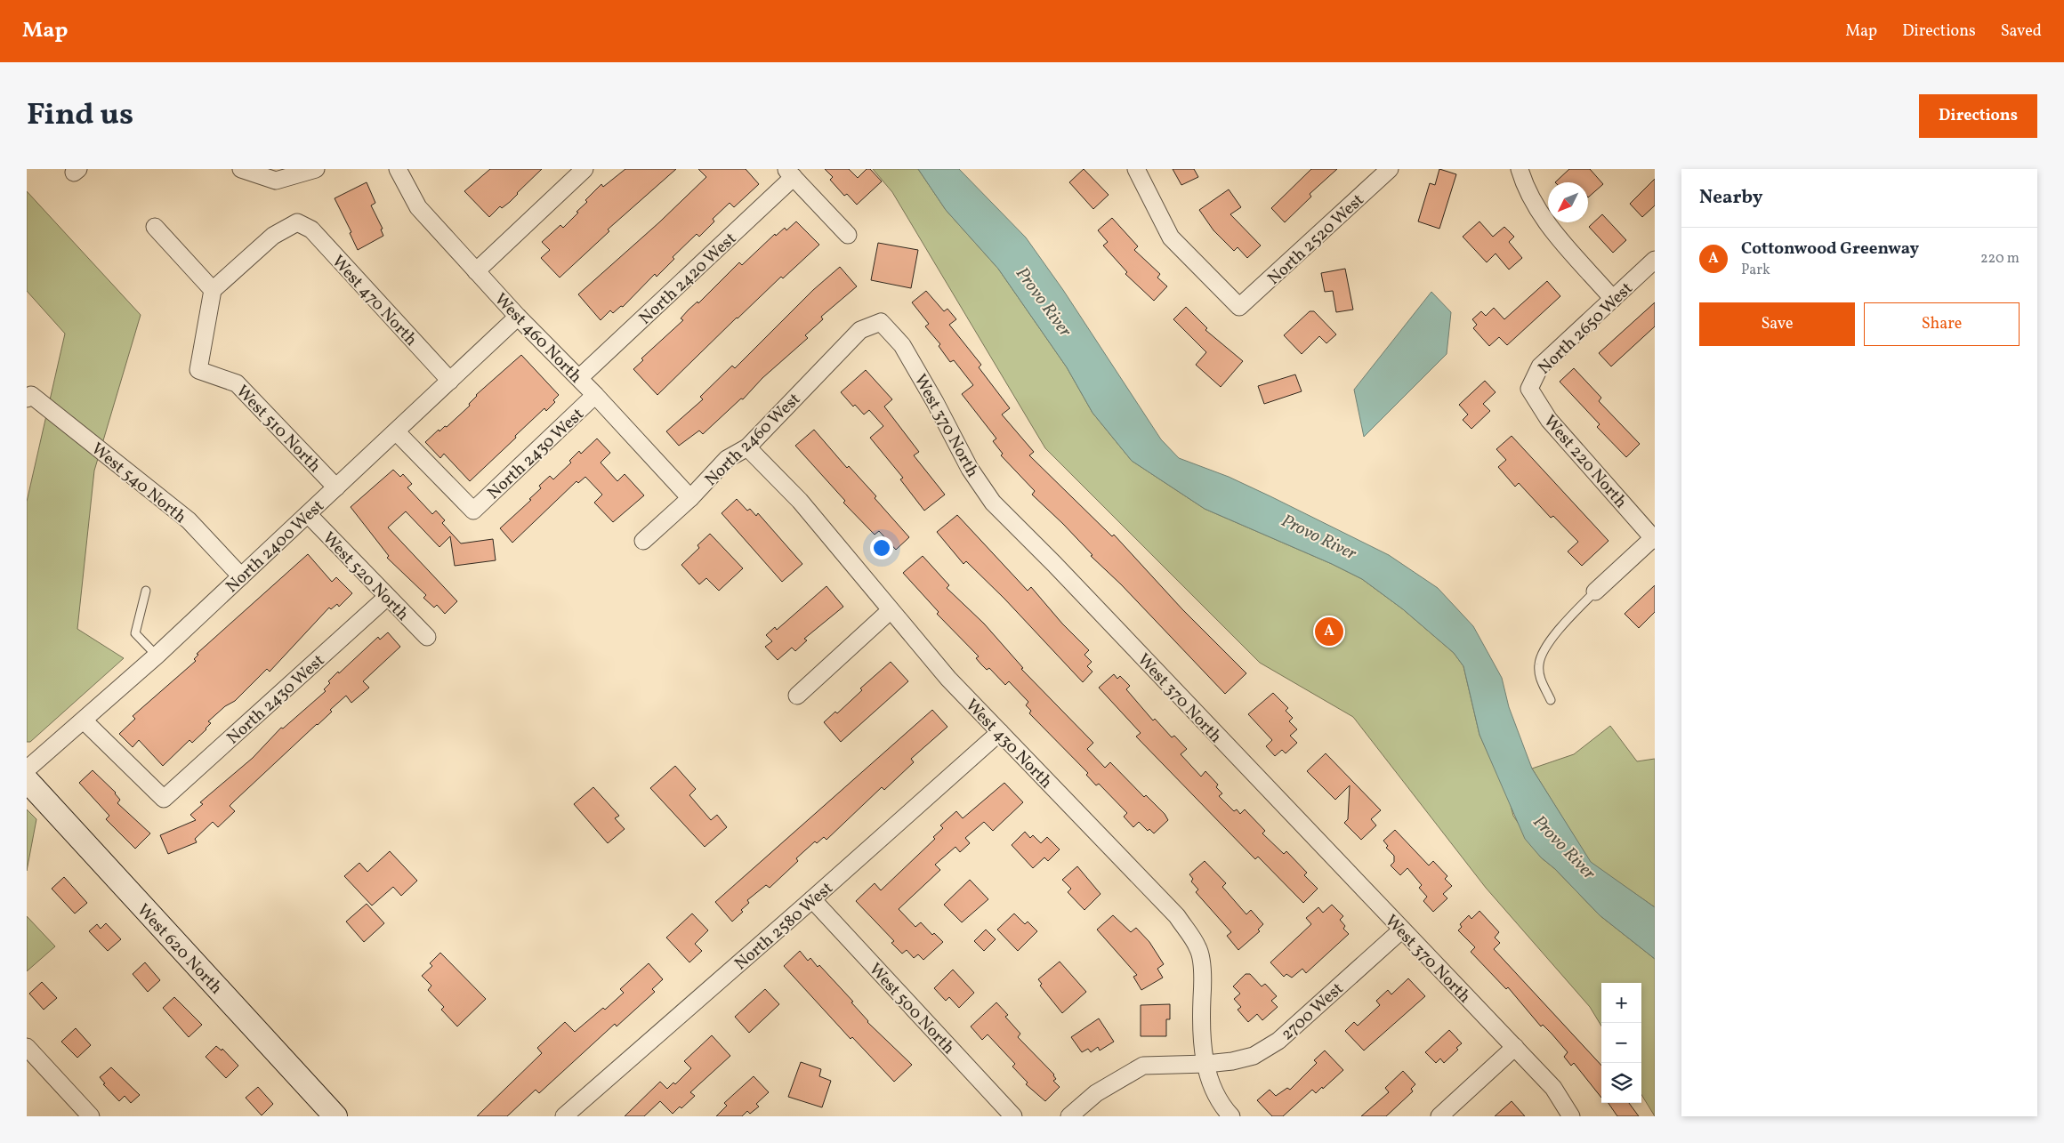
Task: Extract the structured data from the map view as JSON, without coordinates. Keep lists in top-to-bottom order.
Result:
{
  "streets": {
    "street": [
      "North 2520 West",
      "North 2420 West",
      "West 470 North",
      "North 2650 West",
      "West 460 North",
      "West 370 North",
      "West 510 North",
      "North 2460 West",
      "North 2430 West",
      "West 220 North",
      "West 540 North",
      "North 2400 West",
      "West 520 North",
      "West 430 North",
      "North 2580 West",
      "West 620 North",
      "West 500 North",
      "2700 West"
    ]
  },
  "crossings": [
    ["North 2420 West", "West 460 North"],
    ["West 470 North", "West 510 North"],
    ["West 470 North", "North 2400 West"],
    ["North 2650 West", "West 220 North"],
    ["West 460 North", "North 2460 West"],
    ["West 460 North", "North 2430 West"],
    ["West 460 North", "North 2400 West"],
    ["West 370 North", "North 2460 West"],
    ["West 370 North", "2700 West"],
    ["West 510 North", "North 2400 West"],
    ["North 2460 West", "West 430 North"],
    ["North 2430 West", "North 2400 West"],
    ["North 2430 West", "West 520 North"],
    ["West 540 North", "North 2400 West"],
    ["North 2400 West", "West 520 North"],
    ["West 430 North", "North 2580 West"],
    ["West 430 North", "2700 West"],
    ["North 2580 West", "West 500 North"]
  ],
  "water": ["Provo River"],
  "north": "bottom left",
  "page": {
    "header": "Map",
    "nav": ["Map", "Directions", "Saved"],
    "title": "Find us",
    "buttons": [
      "Directions",
      ["Save", "Share"]
    ],
    "heading": "Nearby",
    "list": [
      {
        "mark": "A",
        "name": "Cottonwood Greenway",
        "note": "Park",
        "value": "220 m"
      }
    ],
    "pins": "A",
    "map_buttons": ["+", "−"]
  }
}
